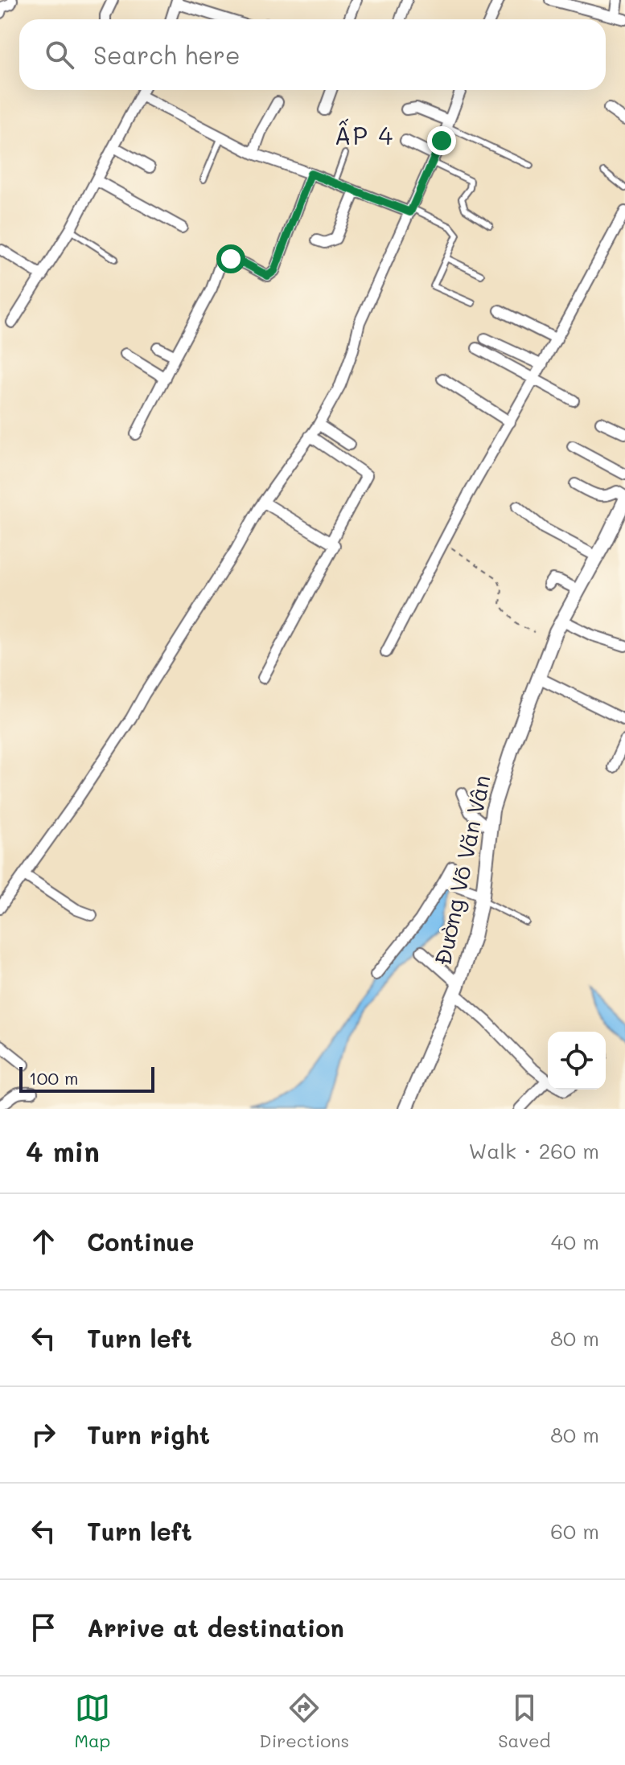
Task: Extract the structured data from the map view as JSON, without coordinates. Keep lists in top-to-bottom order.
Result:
{
  "streets": {
    "street": ["Đường Võ Văn Vân"]
  },
  "districts": ["ẤP 4"],
  "scale_bar": "100 m",
  "page": {
    "search": "Search here",
    "scale": "100 m",
    "heading": ["4 min", "Walk · 260 m"],
    "list": [
      ["Continue", "40 m"],
      ["Turn left", "80 m"],
      ["Turn right", "80 m"],
      ["Turn left", "60 m"],
      "Arrive at destination"
    ],
    "nav": ["Map", "Directions", "Saved"]
  }
}
